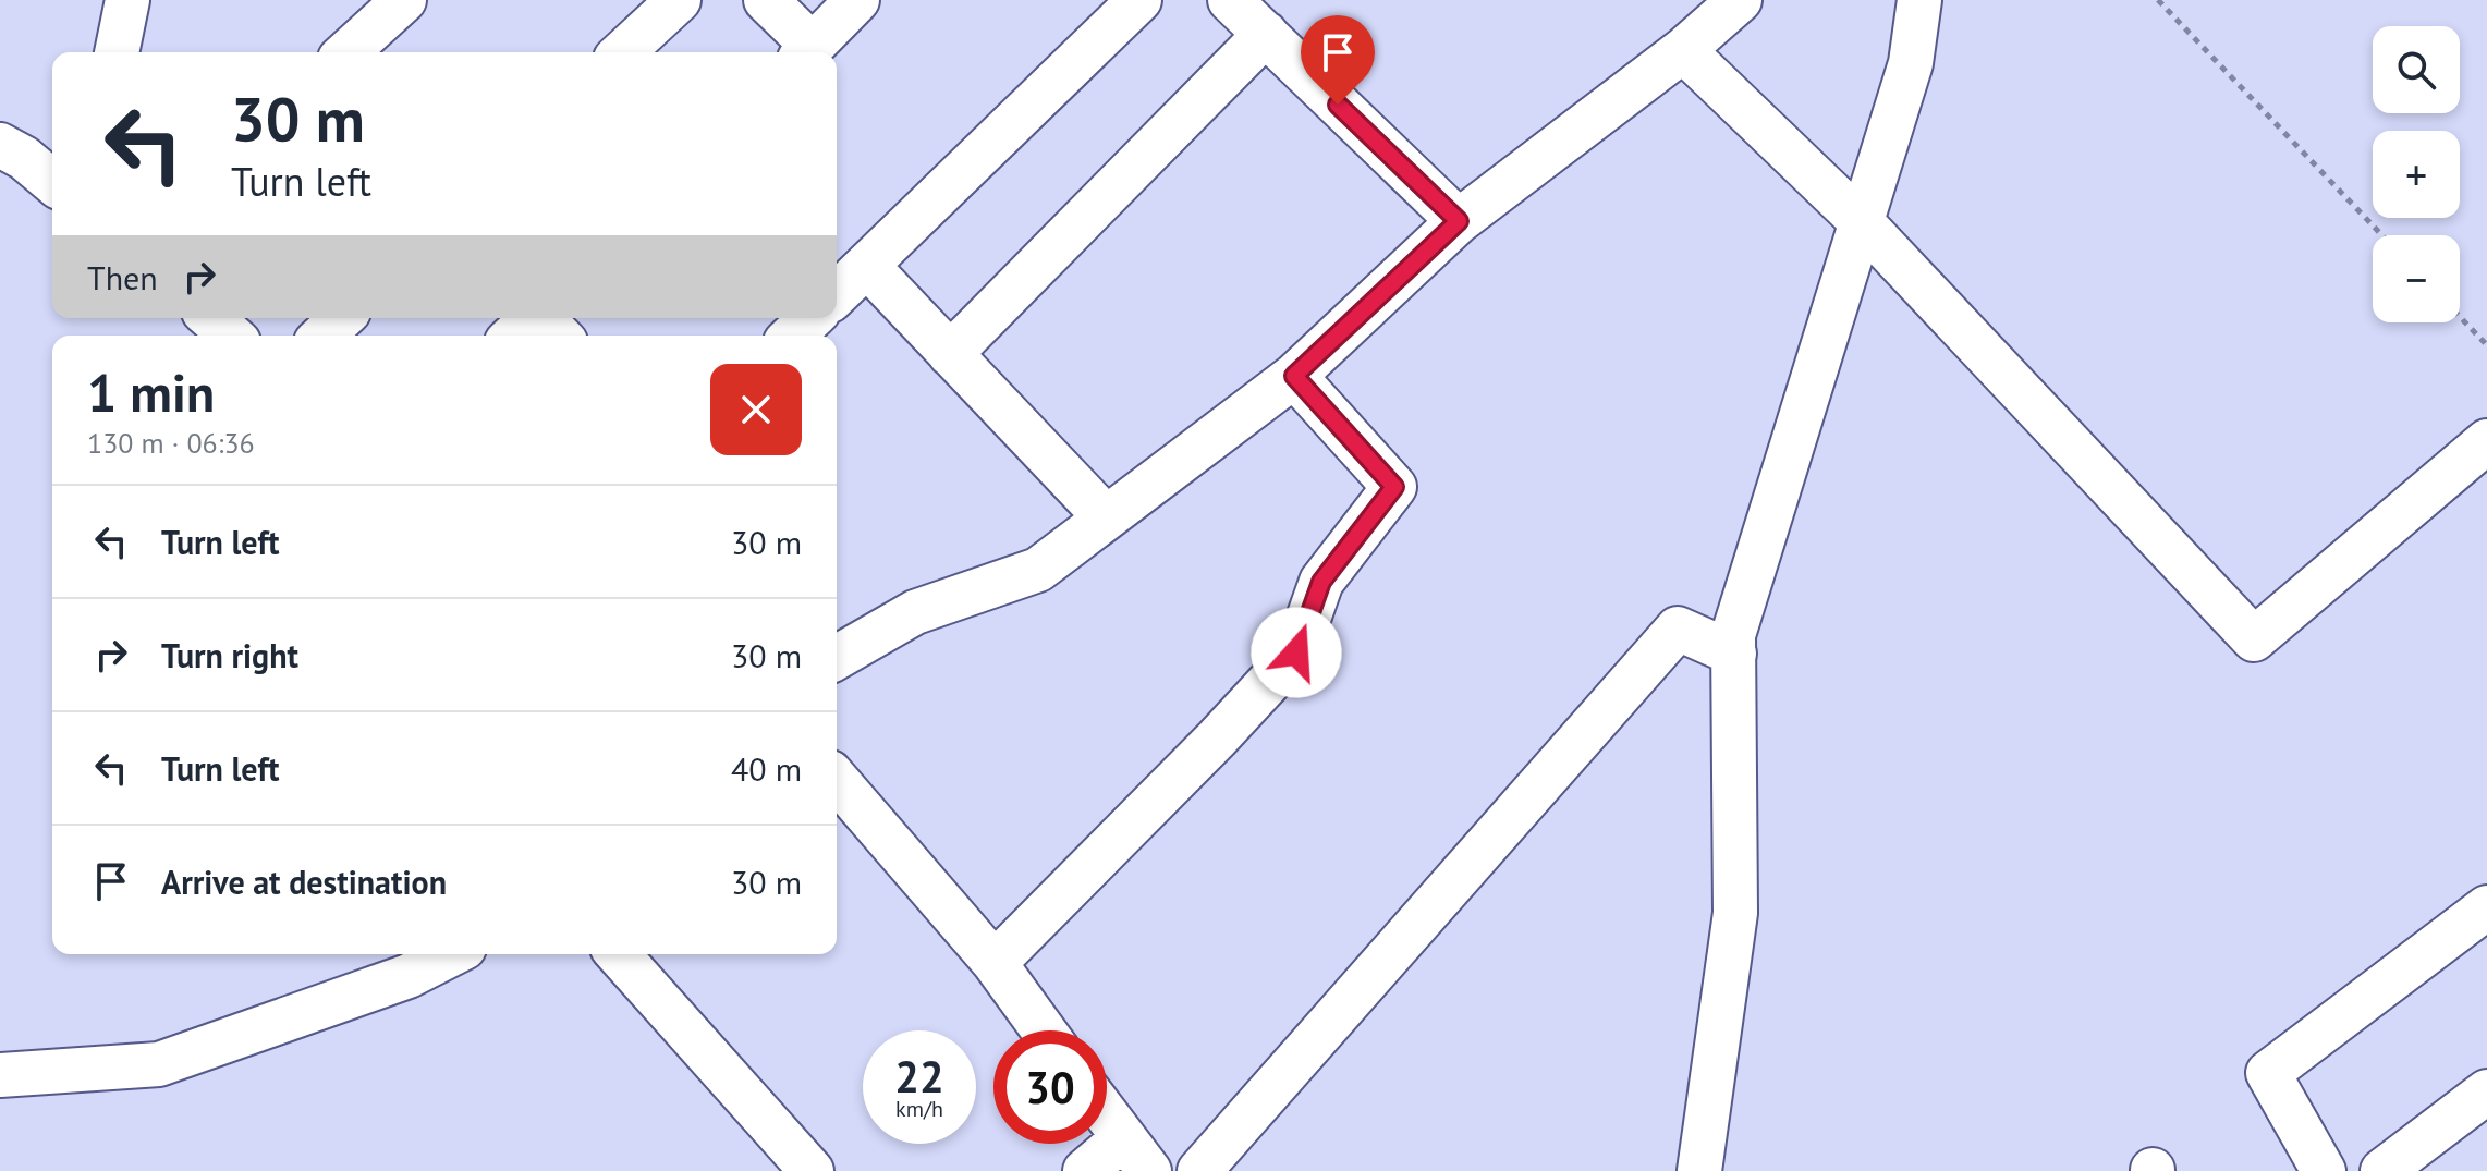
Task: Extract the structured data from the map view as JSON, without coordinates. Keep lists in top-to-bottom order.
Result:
{
  "page": {
    "map_buttons": ["+", "−"],
    "turn": ["30 m", "Turn left"],
    "then": "Then",
    "heading": ["1 min", "130 m · 06:36"],
    "list": [
      {
        "name": "Turn left",
        "value": "30 m"
      },
      {
        "name": "Turn right",
        "value": "30 m"
      },
      {
        "name": "Turn left",
        "value": "40 m"
      },
      {
        "name": "Arrive at destination",
        "value": "30 m"
      }
    ],
    "speed": "22 km/h",
    "limit": "30"
  }
}
